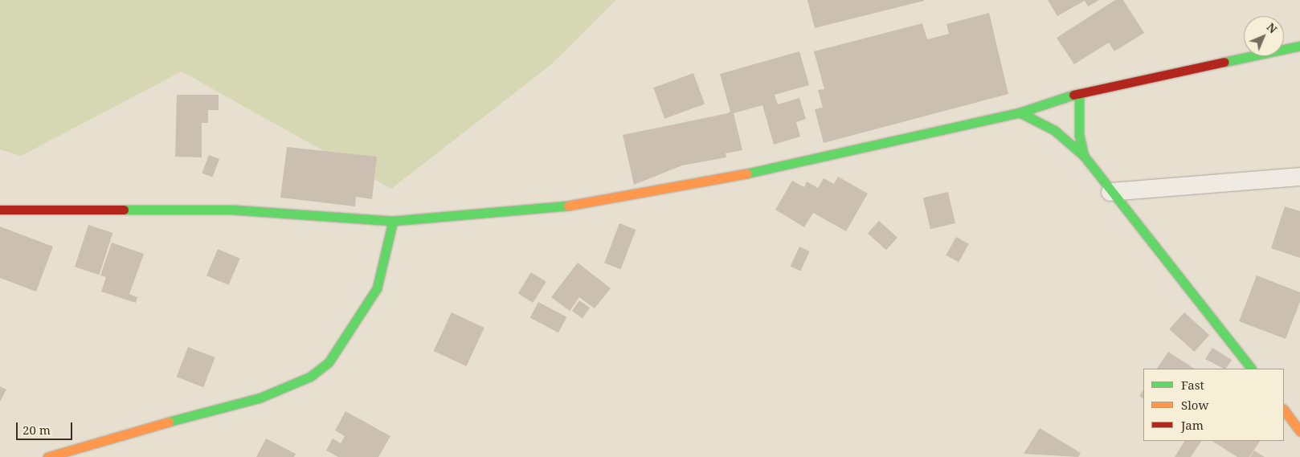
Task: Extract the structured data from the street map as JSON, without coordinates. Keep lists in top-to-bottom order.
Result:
{
  "legend": ["Fast", "Slow", "Jam"],
  "scale_bar": "20 m",
  "north": "top right"
}
